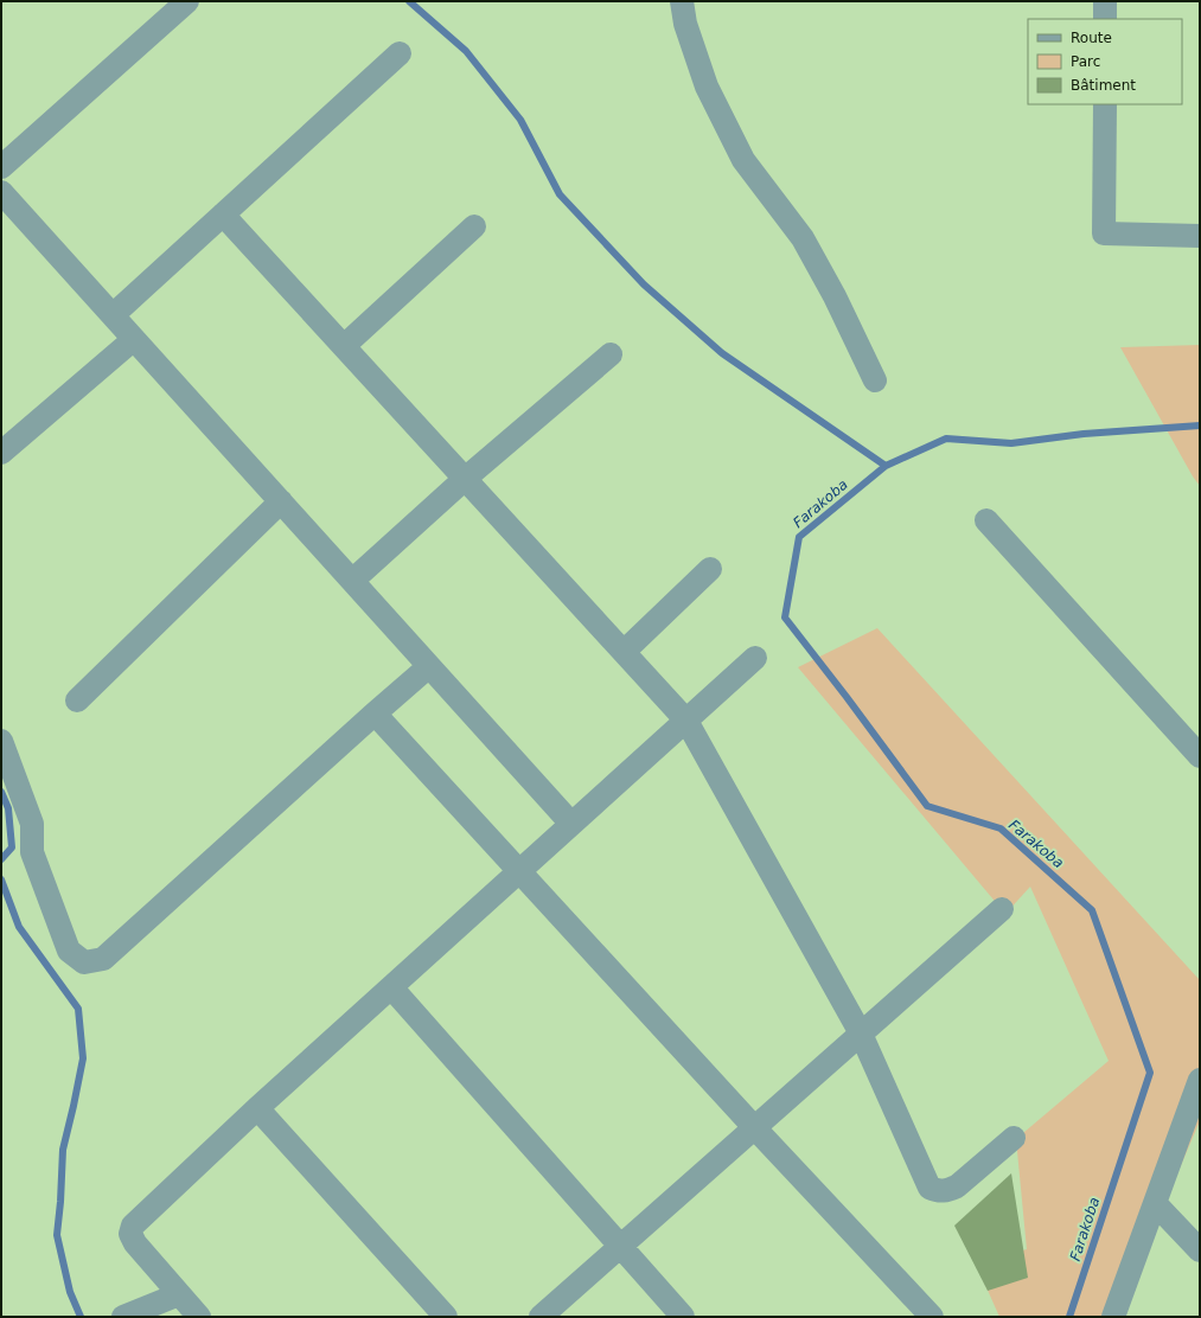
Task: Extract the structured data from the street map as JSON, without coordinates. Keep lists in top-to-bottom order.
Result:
{
  "water": ["Farakoba"],
  "legend": ["Route", "Parc", "Bâtiment"]
}
